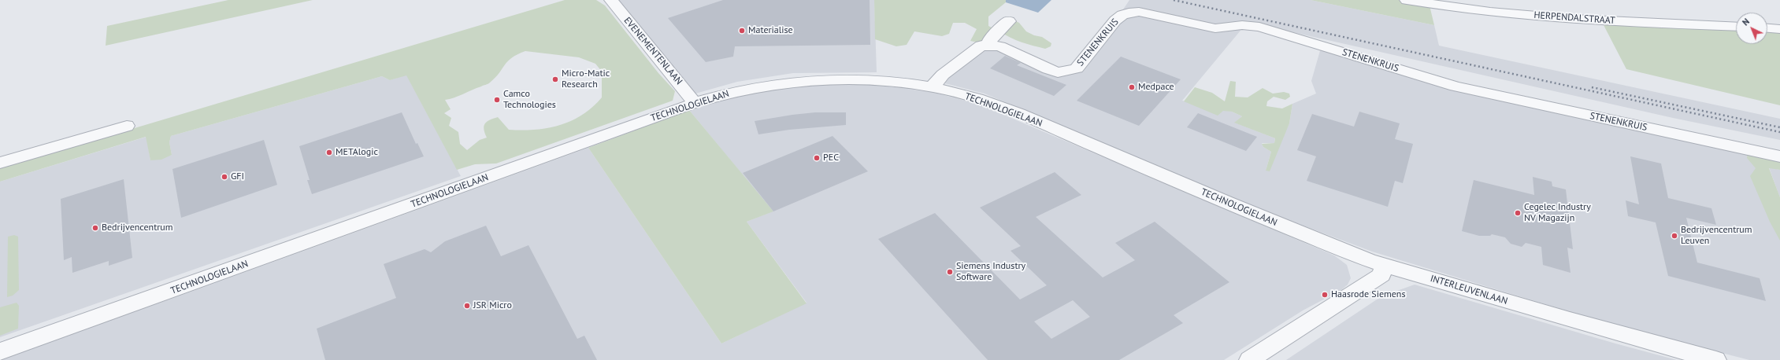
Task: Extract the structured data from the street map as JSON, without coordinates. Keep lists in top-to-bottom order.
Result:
{
  "streets": {
    "street": [
      "HERPENDALSTRAAT",
      "STENENKRUIS",
      "EVENEMENTENLAAN",
      "TECHNOLOGIELAAN",
      "INTERLEUVENLAAN"
    ]
  },
  "crossings": [
    ["EVENEMENTENLAAN", "TECHNOLOGIELAAN"],
    ["TECHNOLOGIELAAN", "INTERLEUVENLAAN"]
  ],
  "places": [
    "Materialise",
    "Micro-Matic Research",
    "Medpace",
    "Camco Technologies",
    "METAlogic",
    "PEC",
    "GFI",
    "Cegelec Industry NV Magazijn",
    "Bedrijvencentrum",
    "Bedrijvencentrum Leuven",
    "Siemens Industry Software",
    "Haasrode Siemens",
    "JSR Micro"
  ],
  "north": "top left"
}
